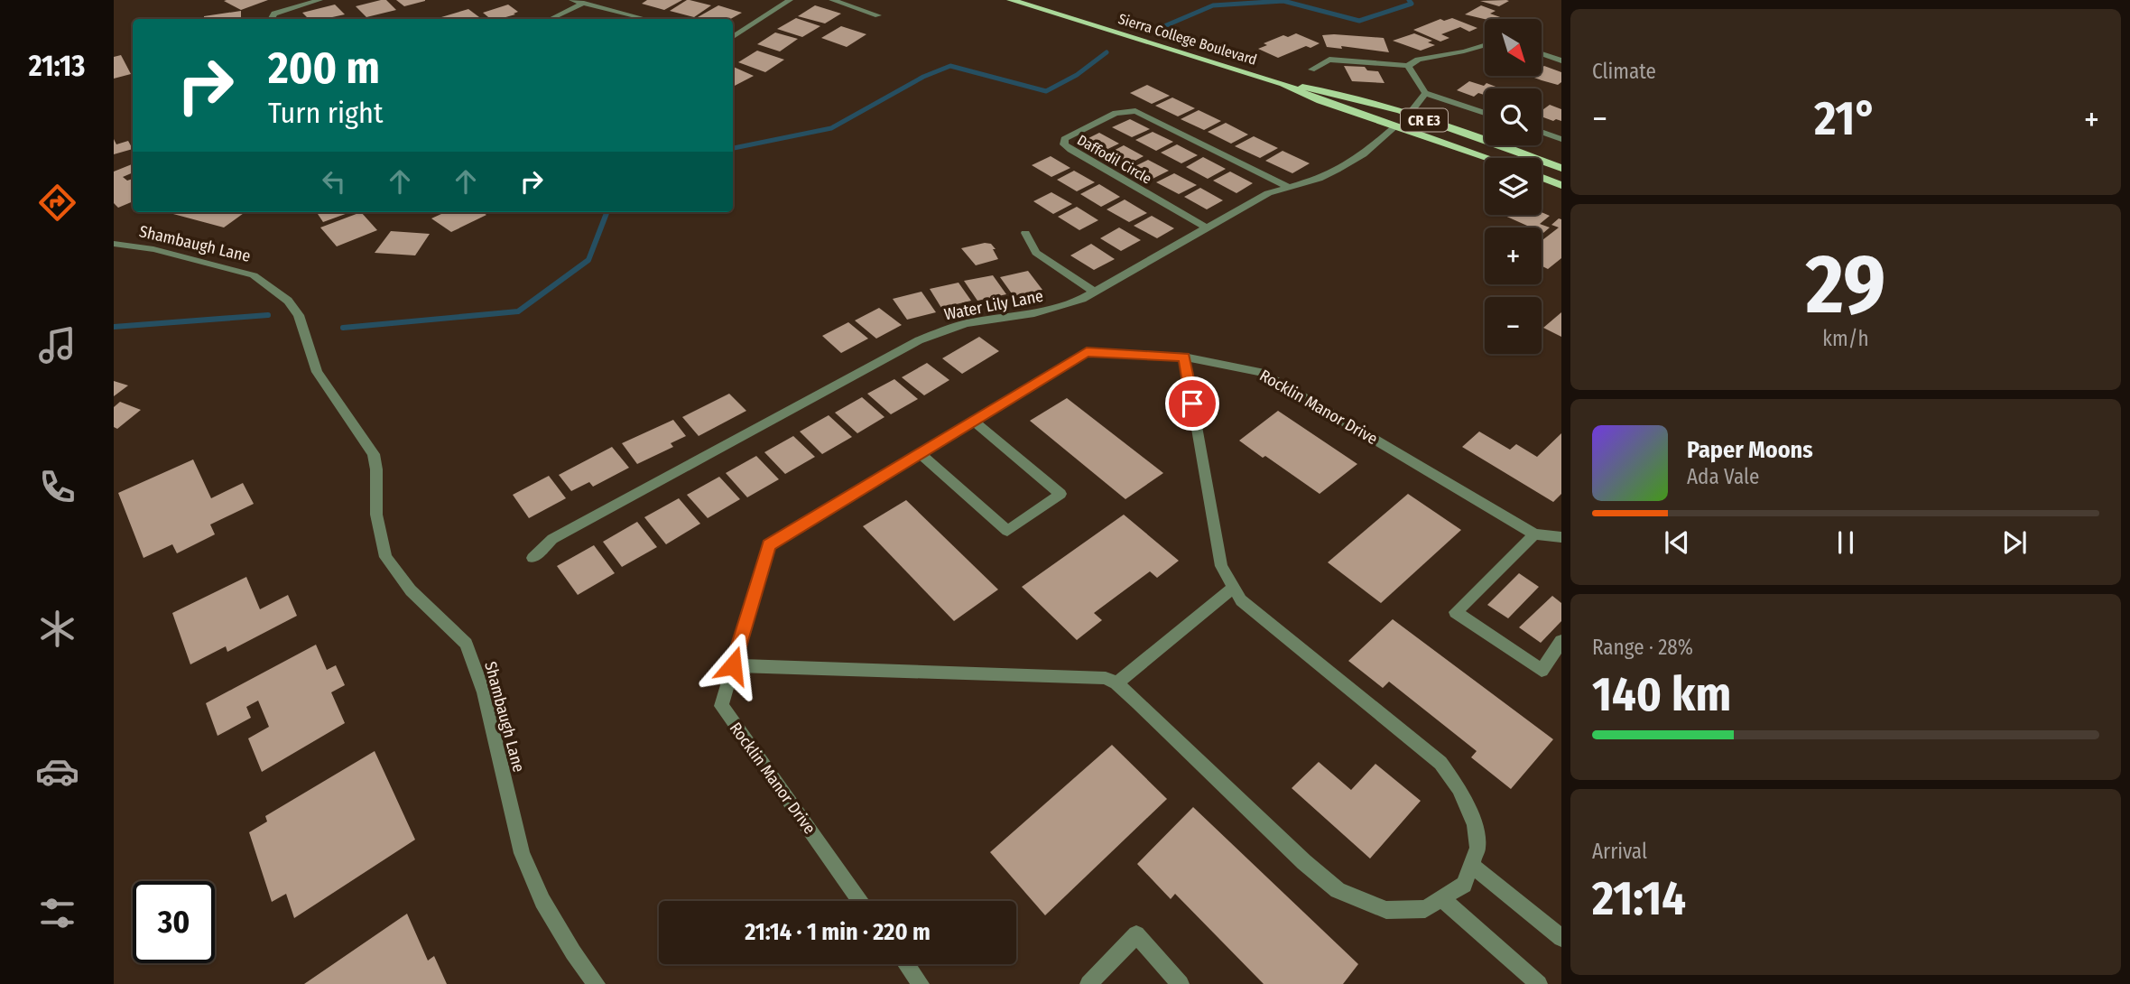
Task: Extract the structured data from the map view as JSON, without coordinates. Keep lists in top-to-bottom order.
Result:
{
  "streets": {
    "main road": ["Sierra College Boulevard", "CR E3"],
    "street": [
      "Daffodil Circle",
      "Shambaugh Lane",
      "Water Lily Lane",
      "Rocklin Manor Drive"
    ]
  },
  "crossings": [
    ["Sierra College Boulevard", "Water Lily Lane"],
    ["Daffodil Circle", "Water Lily Lane"]
  ],
  "north": "bottom right",
  "page": {
    "tabs": "21:13",
    "tile": [
      "Climate",
      ["29", "km/h"],
      ["Range · 28%", "140 km"],
      ["Arrival", "21:14"]
    ],
    "map_buttons": ["+", "−"],
    "turn": ["200 m", "Turn right"],
    "heat": ["−", "21°", "+"],
    "song": ["Paper Moons", "Ada Vale"],
    "limit": "30",
    "trip": "21:14 · 1 min · 220 m"
  }
}
